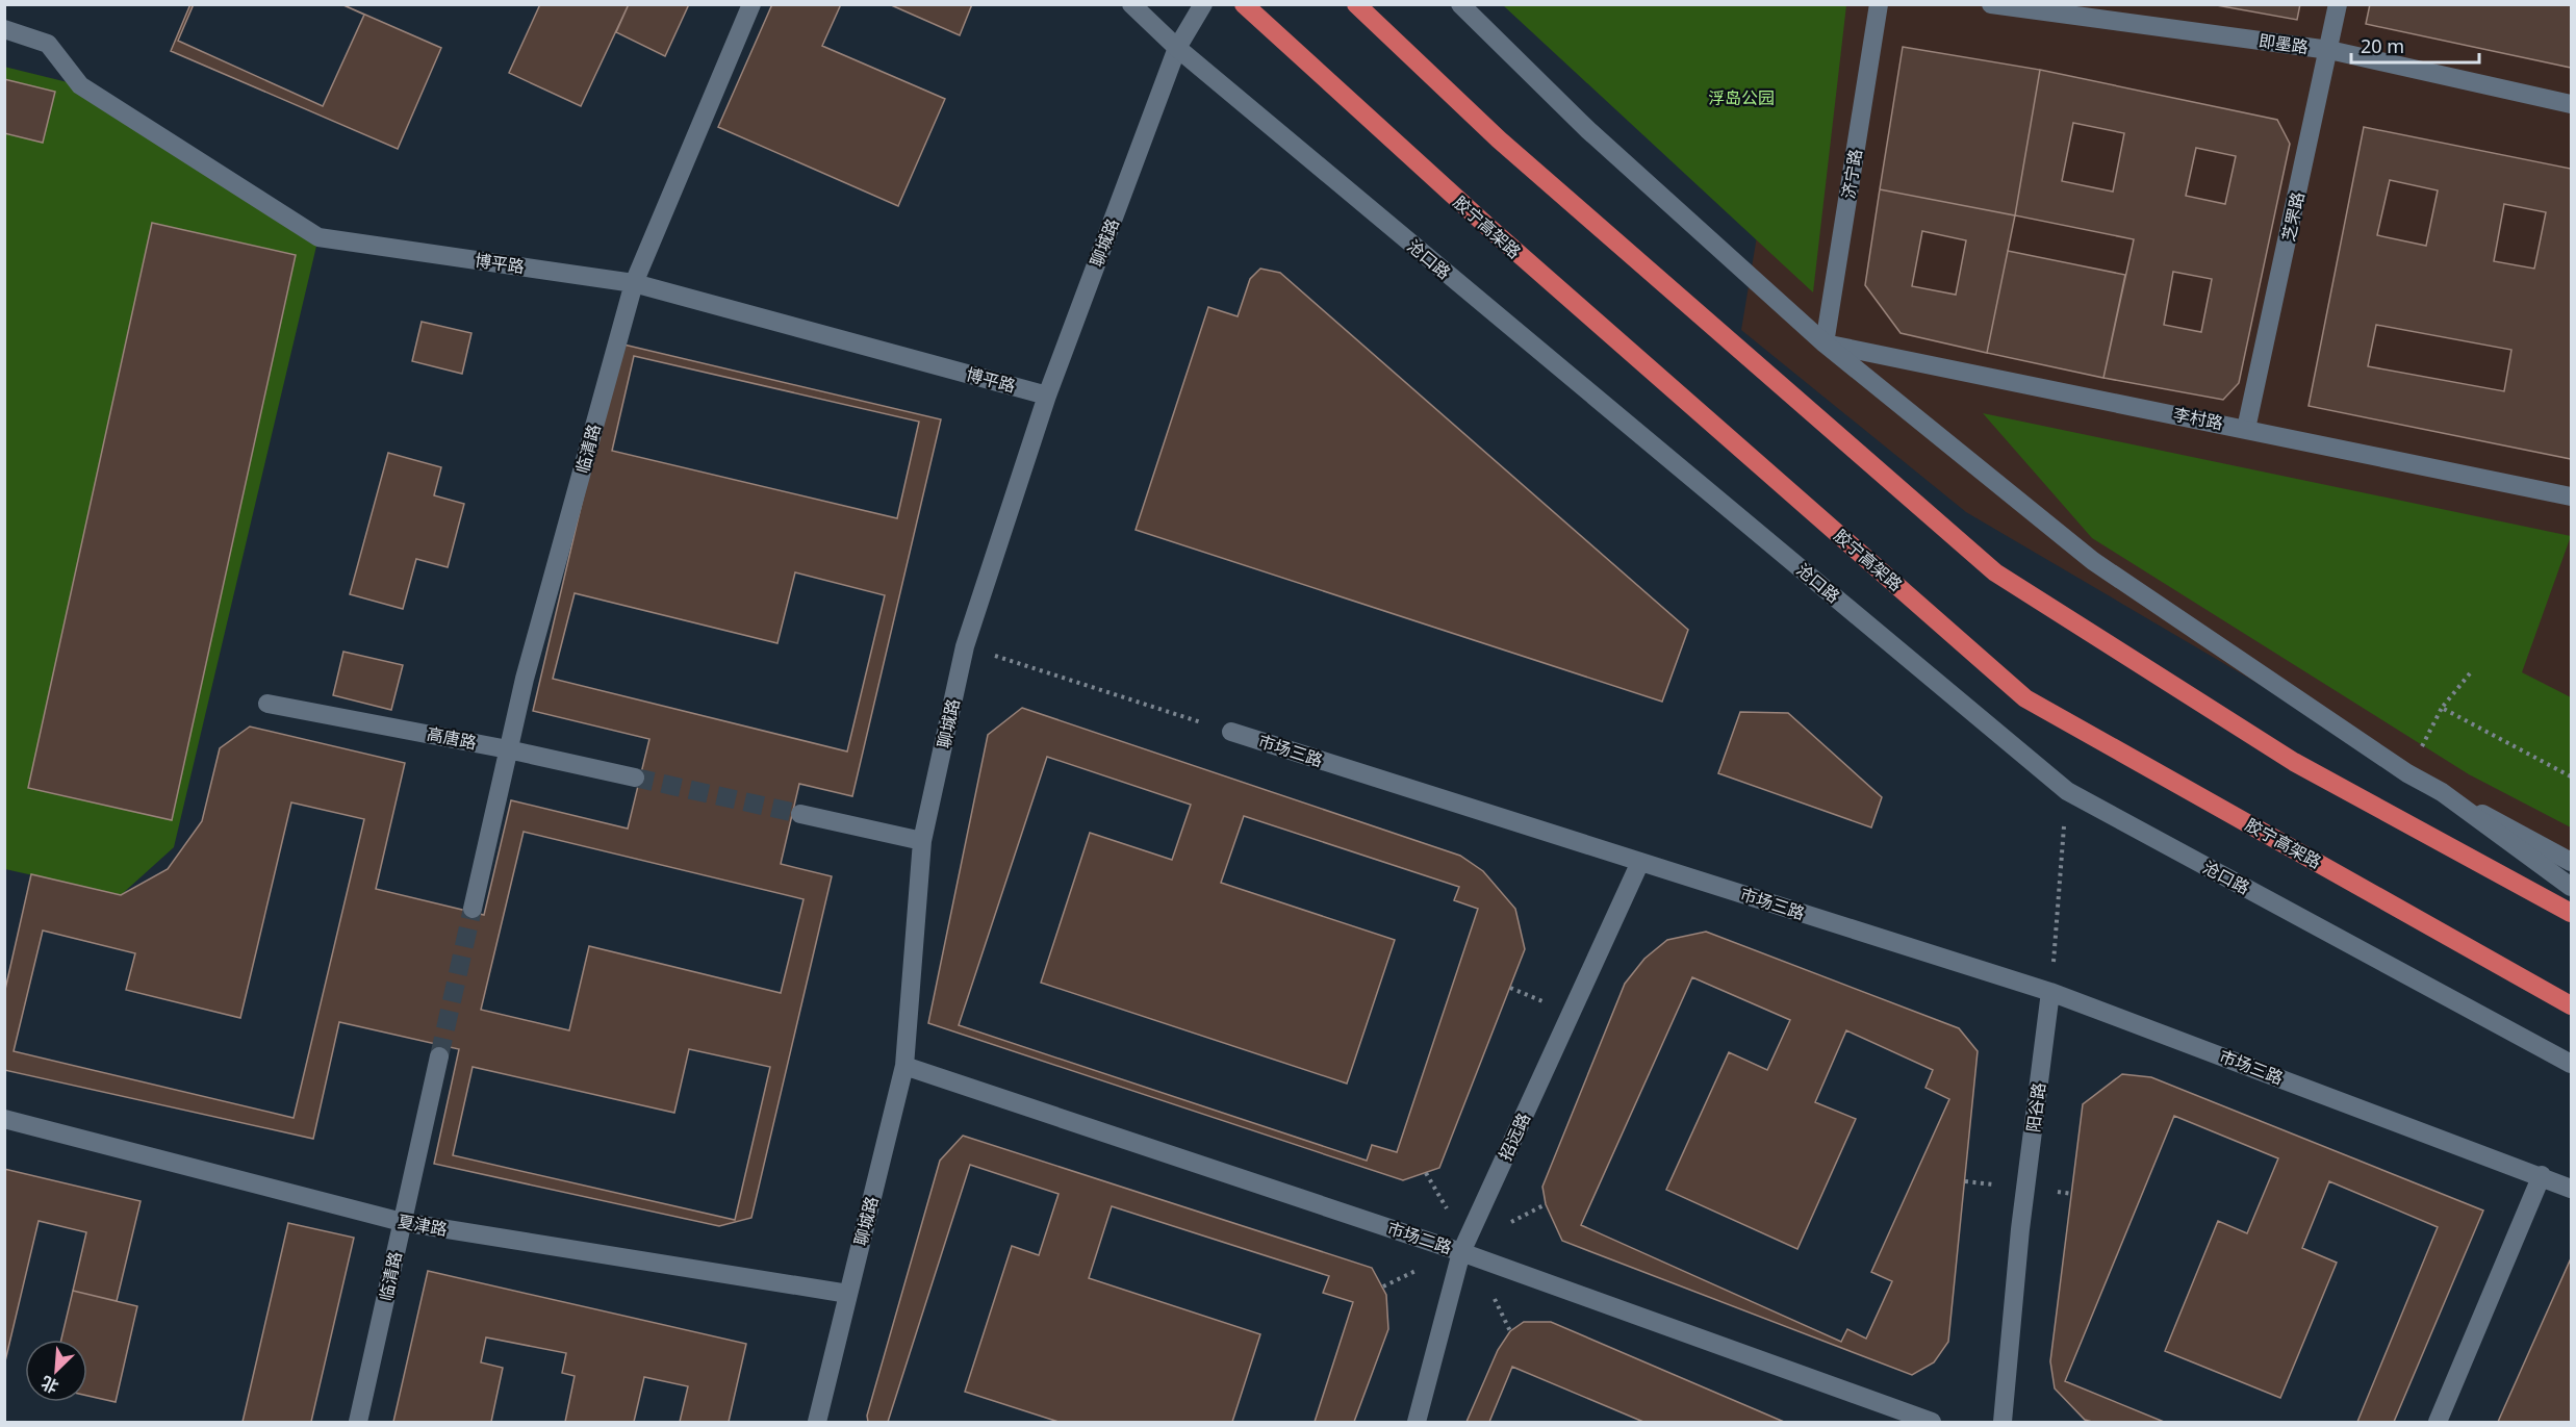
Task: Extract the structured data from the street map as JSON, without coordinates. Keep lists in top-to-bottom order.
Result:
{
  "streets": {
    "highway": ["胶宁高架路"],
    "street": [
      "即墨路",
      "济宁路",
      "芝罘路",
      "聊城路",
      "沧口路",
      "博平路",
      "李村路",
      "临清路",
      "高唐路",
      "市场三路",
      "阳谷路",
      "招远路",
      "夏津路",
      "市场二路"
    ]
  },
  "crossings": [
    ["即墨路", "芝罘路"],
    ["济宁路", "李村路"],
    ["芝罘路", "李村路"],
    ["聊城路", "沧口路"],
    ["聊城路", "博平路"],
    ["聊城路", "夏津路"],
    ["聊城路", "市场二路"],
    ["博平路", "临清路"],
    ["临清路", "高唐路"],
    ["临清路", "夏津路"],
    ["市场三路", "阳谷路"],
    ["市场三路", "招远路"],
    ["招远路", "市场二路"]
  ],
  "parks": ["浮岛公园"],
  "scale_bar": "20 m",
  "north": "bottom left"
}
